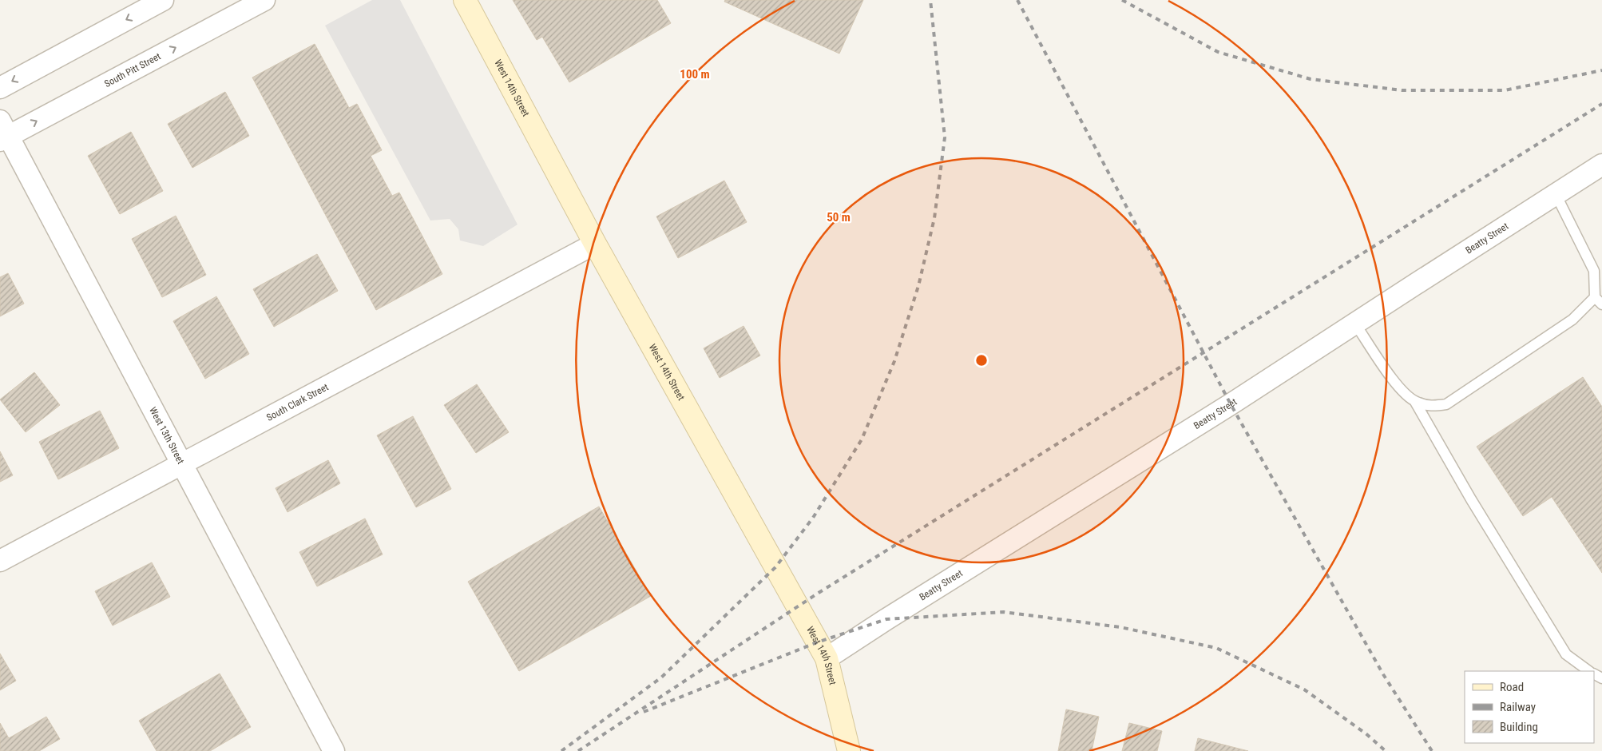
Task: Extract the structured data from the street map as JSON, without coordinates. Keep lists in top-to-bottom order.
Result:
{
  "streets": {
    "street": [
      "South Pitt Street",
      "West 14th Street",
      "Beatty Street",
      "South Clark Street",
      "West 13th Street"
    ]
  },
  "crossings": [
    ["South Pitt Street", "West 13th Street"],
    ["West 14th Street", "Beatty Street"],
    ["West 14th Street", "South Clark Street"],
    ["South Clark Street", "West 13th Street"]
  ],
  "legend": ["Road", "Railway", "Building"],
  "rings": ["100 m", "50 m"]
}
